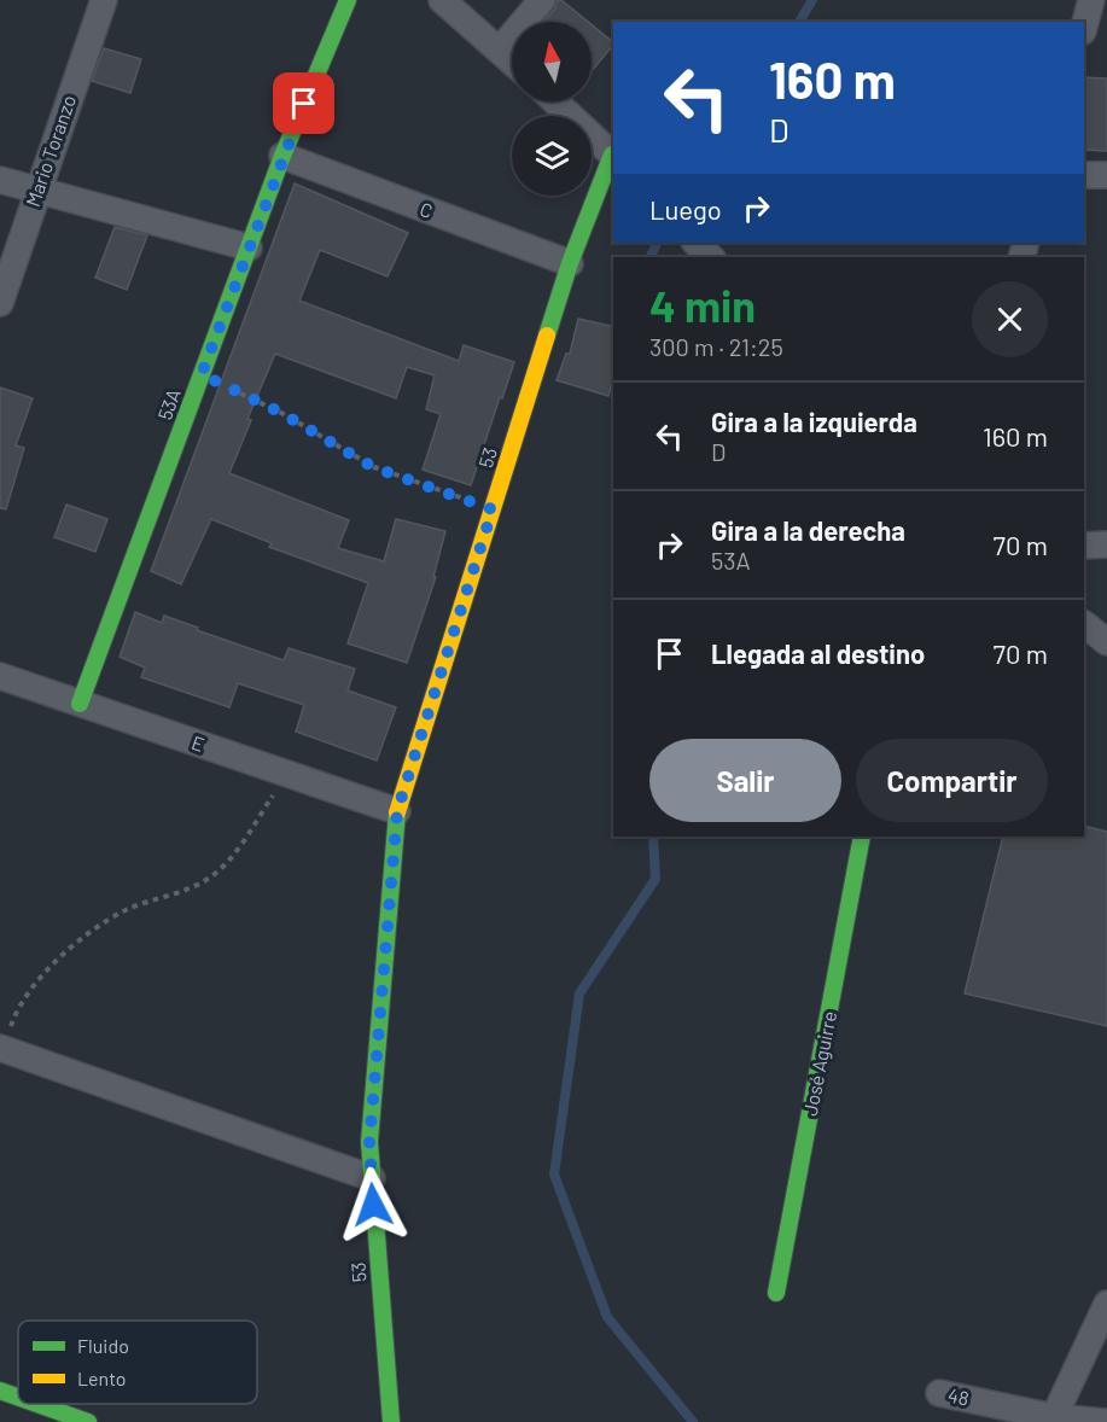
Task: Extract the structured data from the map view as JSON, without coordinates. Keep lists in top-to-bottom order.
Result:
{
  "streets": {
    "main road": ["53A", "53", "José Aguirre"],
    "street": [
      "Mario Toranzo",
      "C",
      "E",
      "48"
    ]
  },
  "crossings": [
    ["C", "53A"],
    ["C", "53"],
    ["53A", "E"],
    ["53", "E"]
  ],
  "legend": ["Fluido", "Lento"],
  "north": "top",
  "page": {
    "turn": ["160 m", "D"],
    "then": "Luego",
    "heading": ["4 min", "300 m · 21:25"],
    "list": [
      {
        "name": "Gira a la izquierda",
        "note": "D",
        "value": "160 m"
      },
      {
        "name": "Gira a la derecha",
        "note": "53A",
        "value": "70 m"
      },
      {
        "name": "Llegada al destino",
        "value": "70 m"
      }
    ],
    "buttons": ["Salir", "Compartir"]
  }
}
